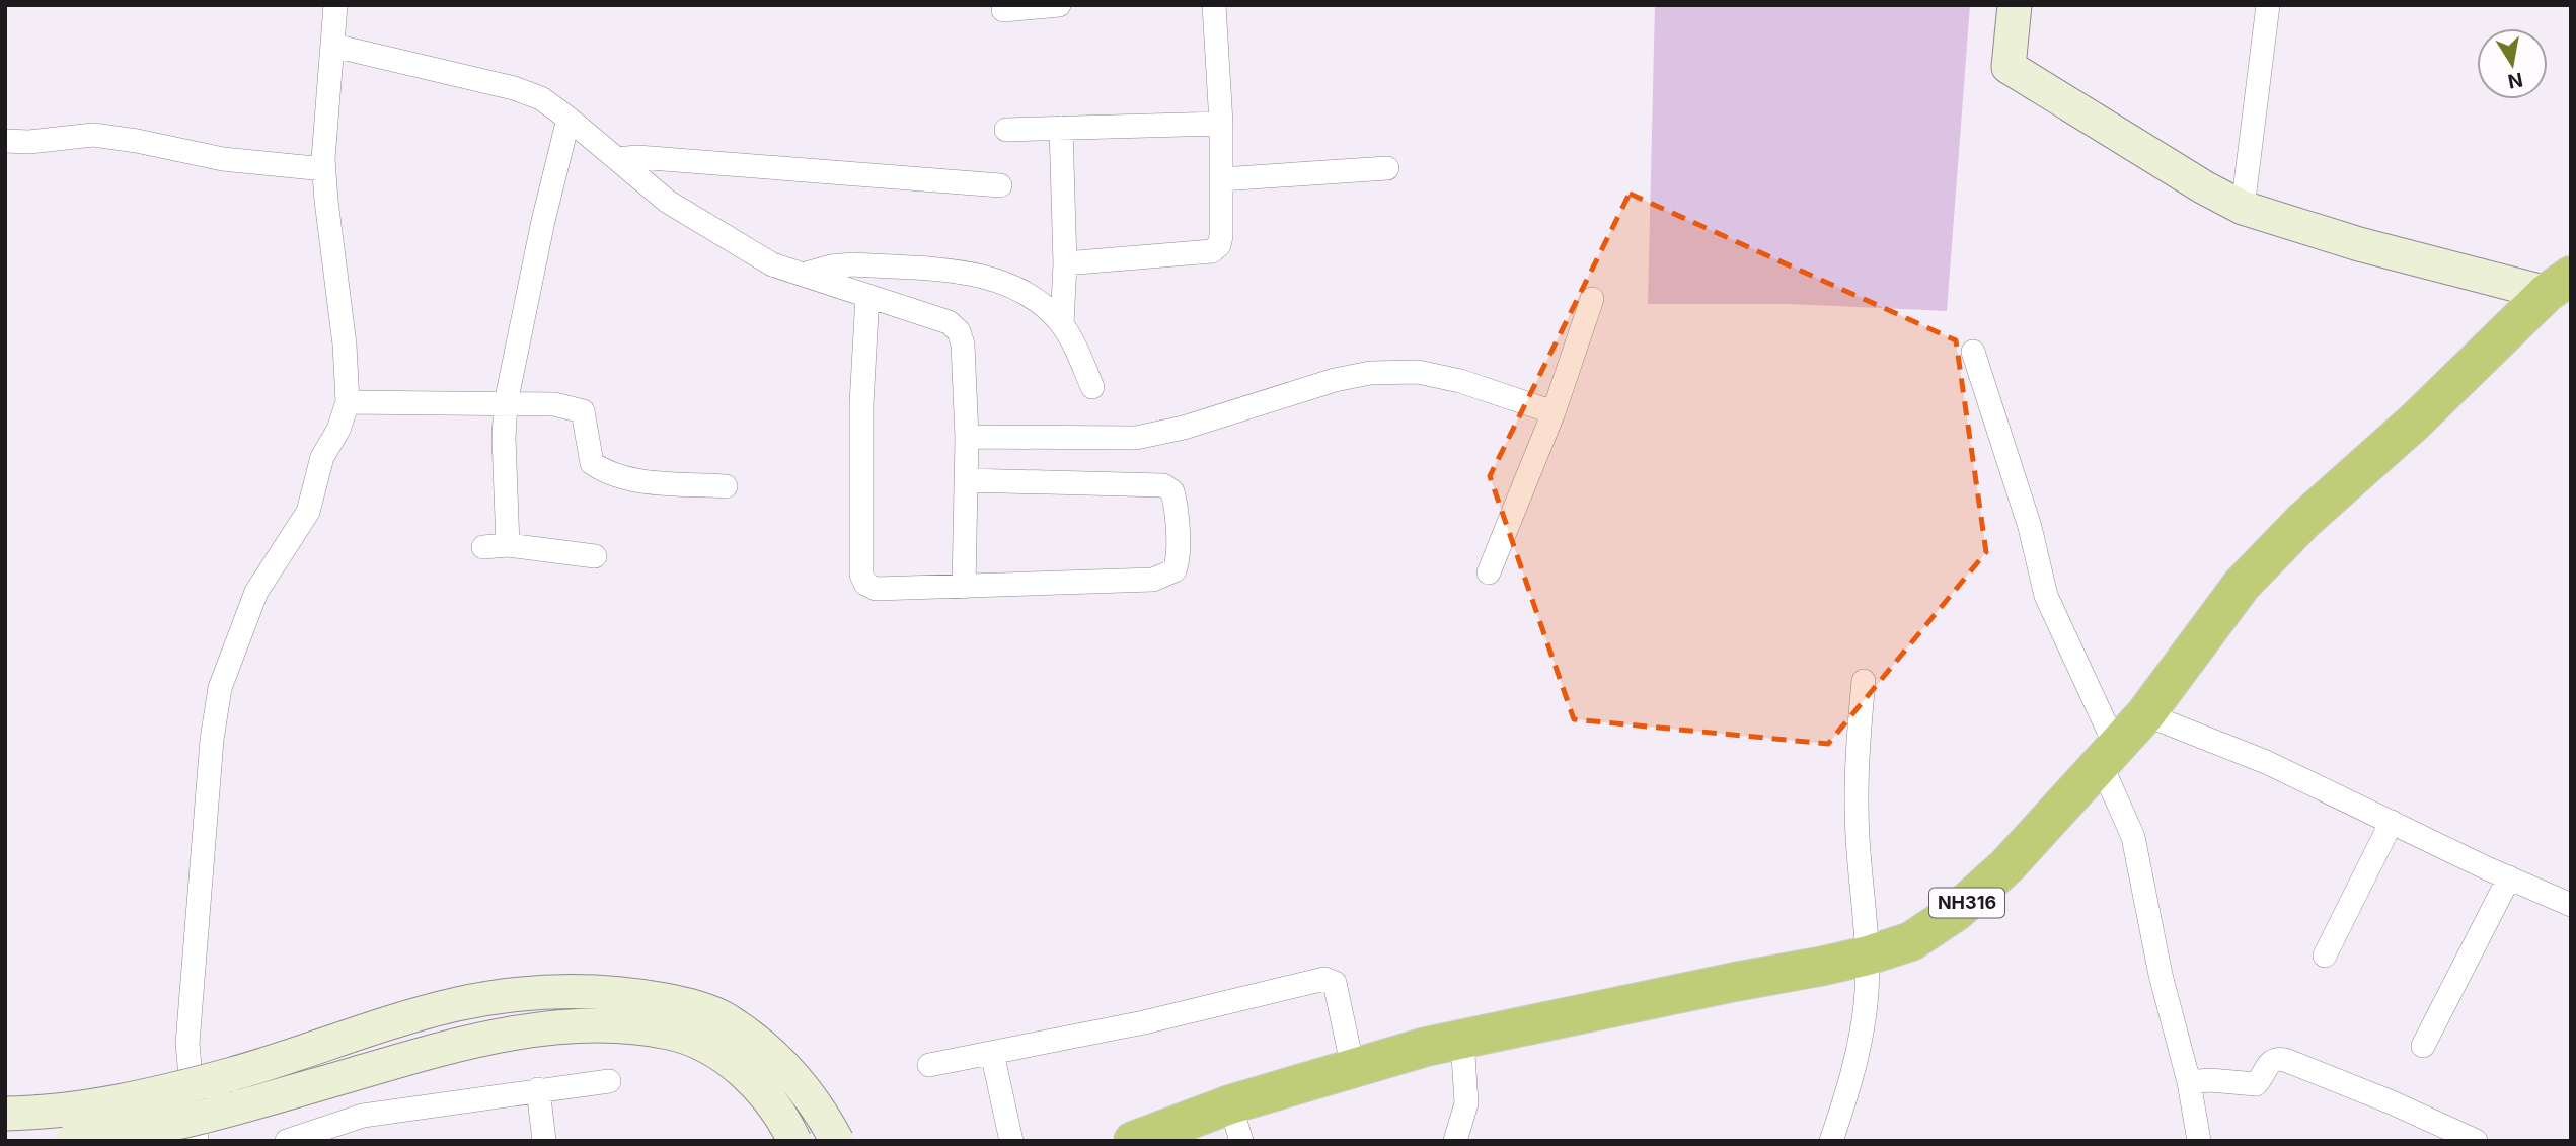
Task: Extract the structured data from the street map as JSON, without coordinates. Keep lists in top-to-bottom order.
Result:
{
  "streets": {
    "highway": ["NH316"]
  },
  "north": "bottom"
}
